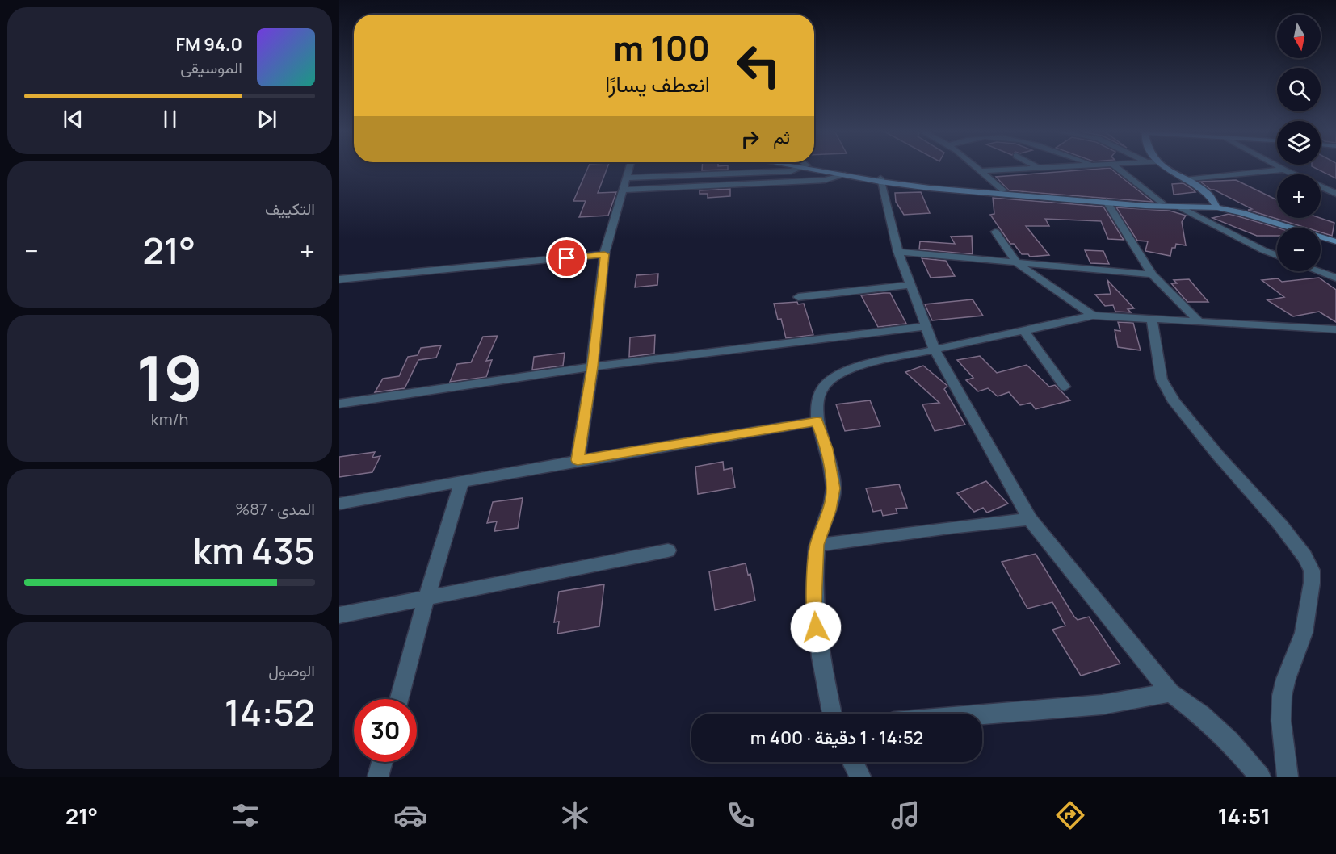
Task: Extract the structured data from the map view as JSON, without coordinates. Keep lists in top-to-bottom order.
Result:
{
  "north": "bottom",
  "page": {
    "map_buttons": ["+", "−"],
    "turn": ["100 m", "انعطف يسارًا"],
    "song": ["94.0 FM", "الموسيقى"],
    "then": "ثم",
    "tile": [
      "التكييف",
      ["19", "km/h"],
      ["المدى · 87%", "435 km"],
      ["الوصول", "14:52"]
    ],
    "heat": ["−", "21°", "+"],
    "limit": "30",
    "trip": "14:52 · 1 دقيقة · 400 m",
    "tabs": ["14:51", "21°"]
  }
}
